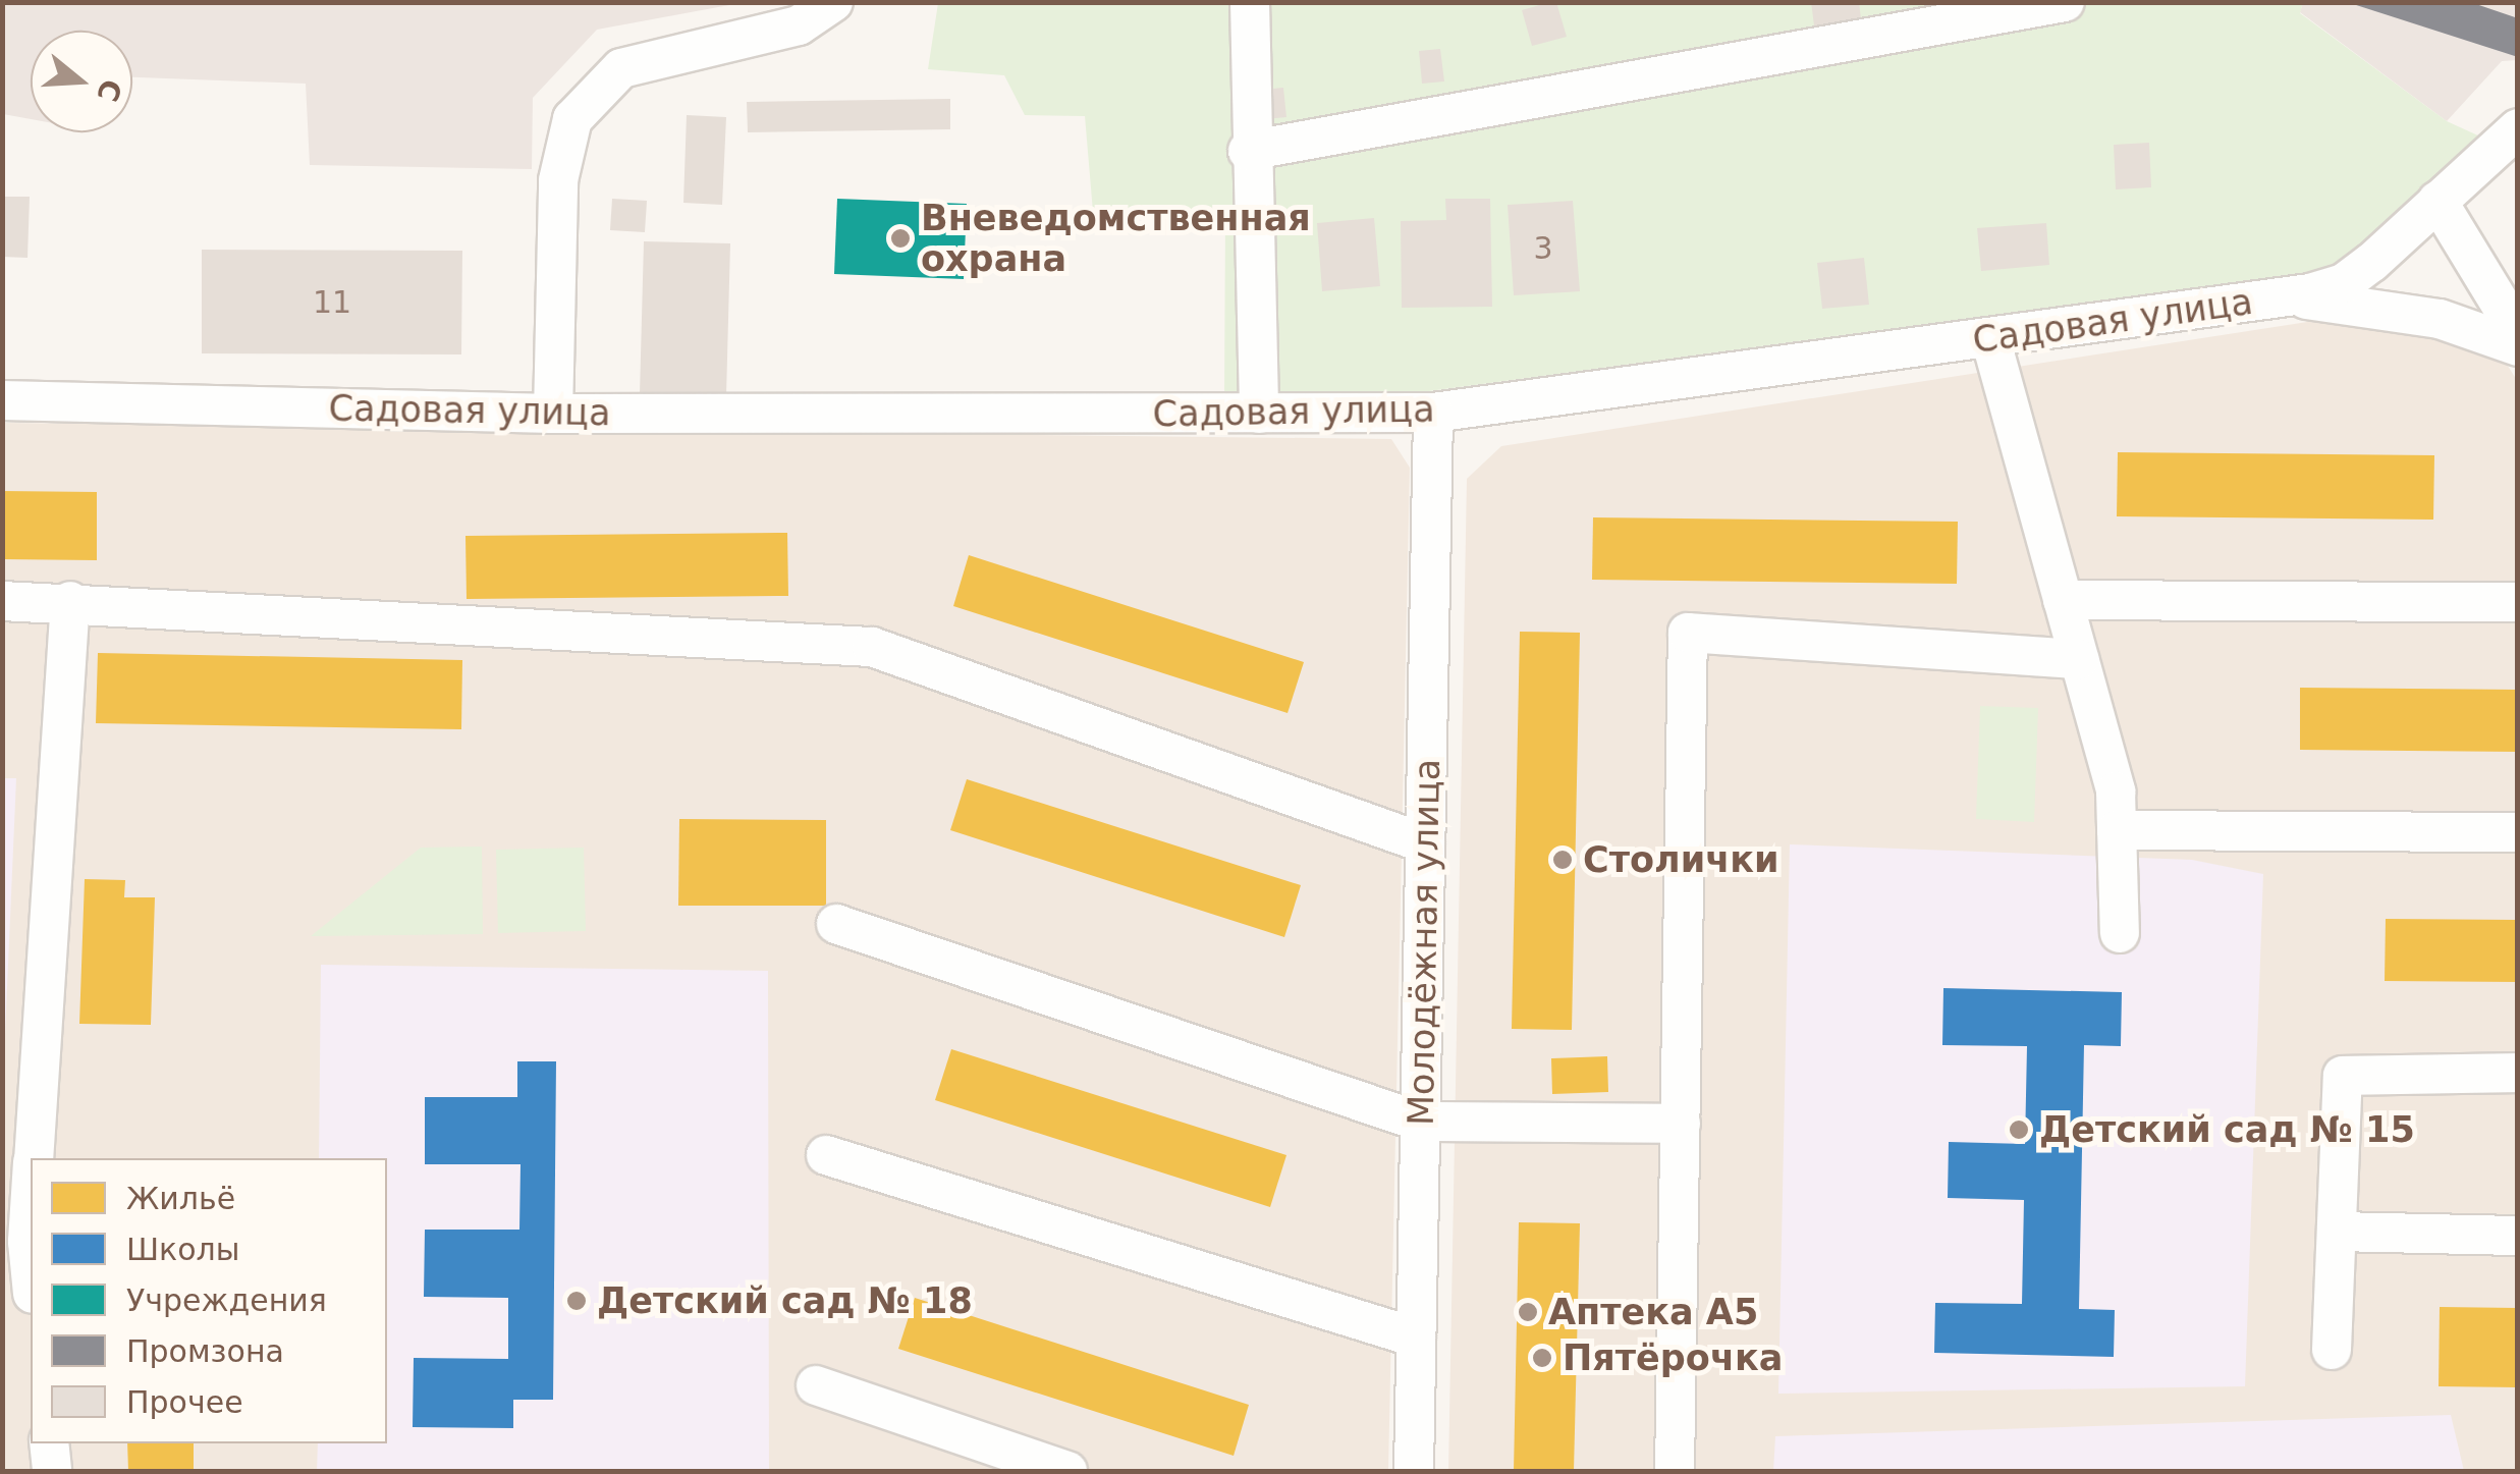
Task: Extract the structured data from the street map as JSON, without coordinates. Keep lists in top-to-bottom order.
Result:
{
  "streets": {
    "street": ["Садовая улица", "Молодёжная улица"]
  },
  "crossings": [
    ["Садовая улица", "Молодёжная улица"]
  ],
  "places": [
    "Вневедомственная охрана",
    "Столички",
    "Детский сад № 15",
    "Детский сад № 18",
    "Аптека A5",
    "Пятёрочка"
  ],
  "house_numbers": ["3", "11"],
  "legend": [
    "Жильё",
    "Школы",
    "Учреждения",
    "Промзона",
    "Прочее"
  ],
  "north": "right"
}
